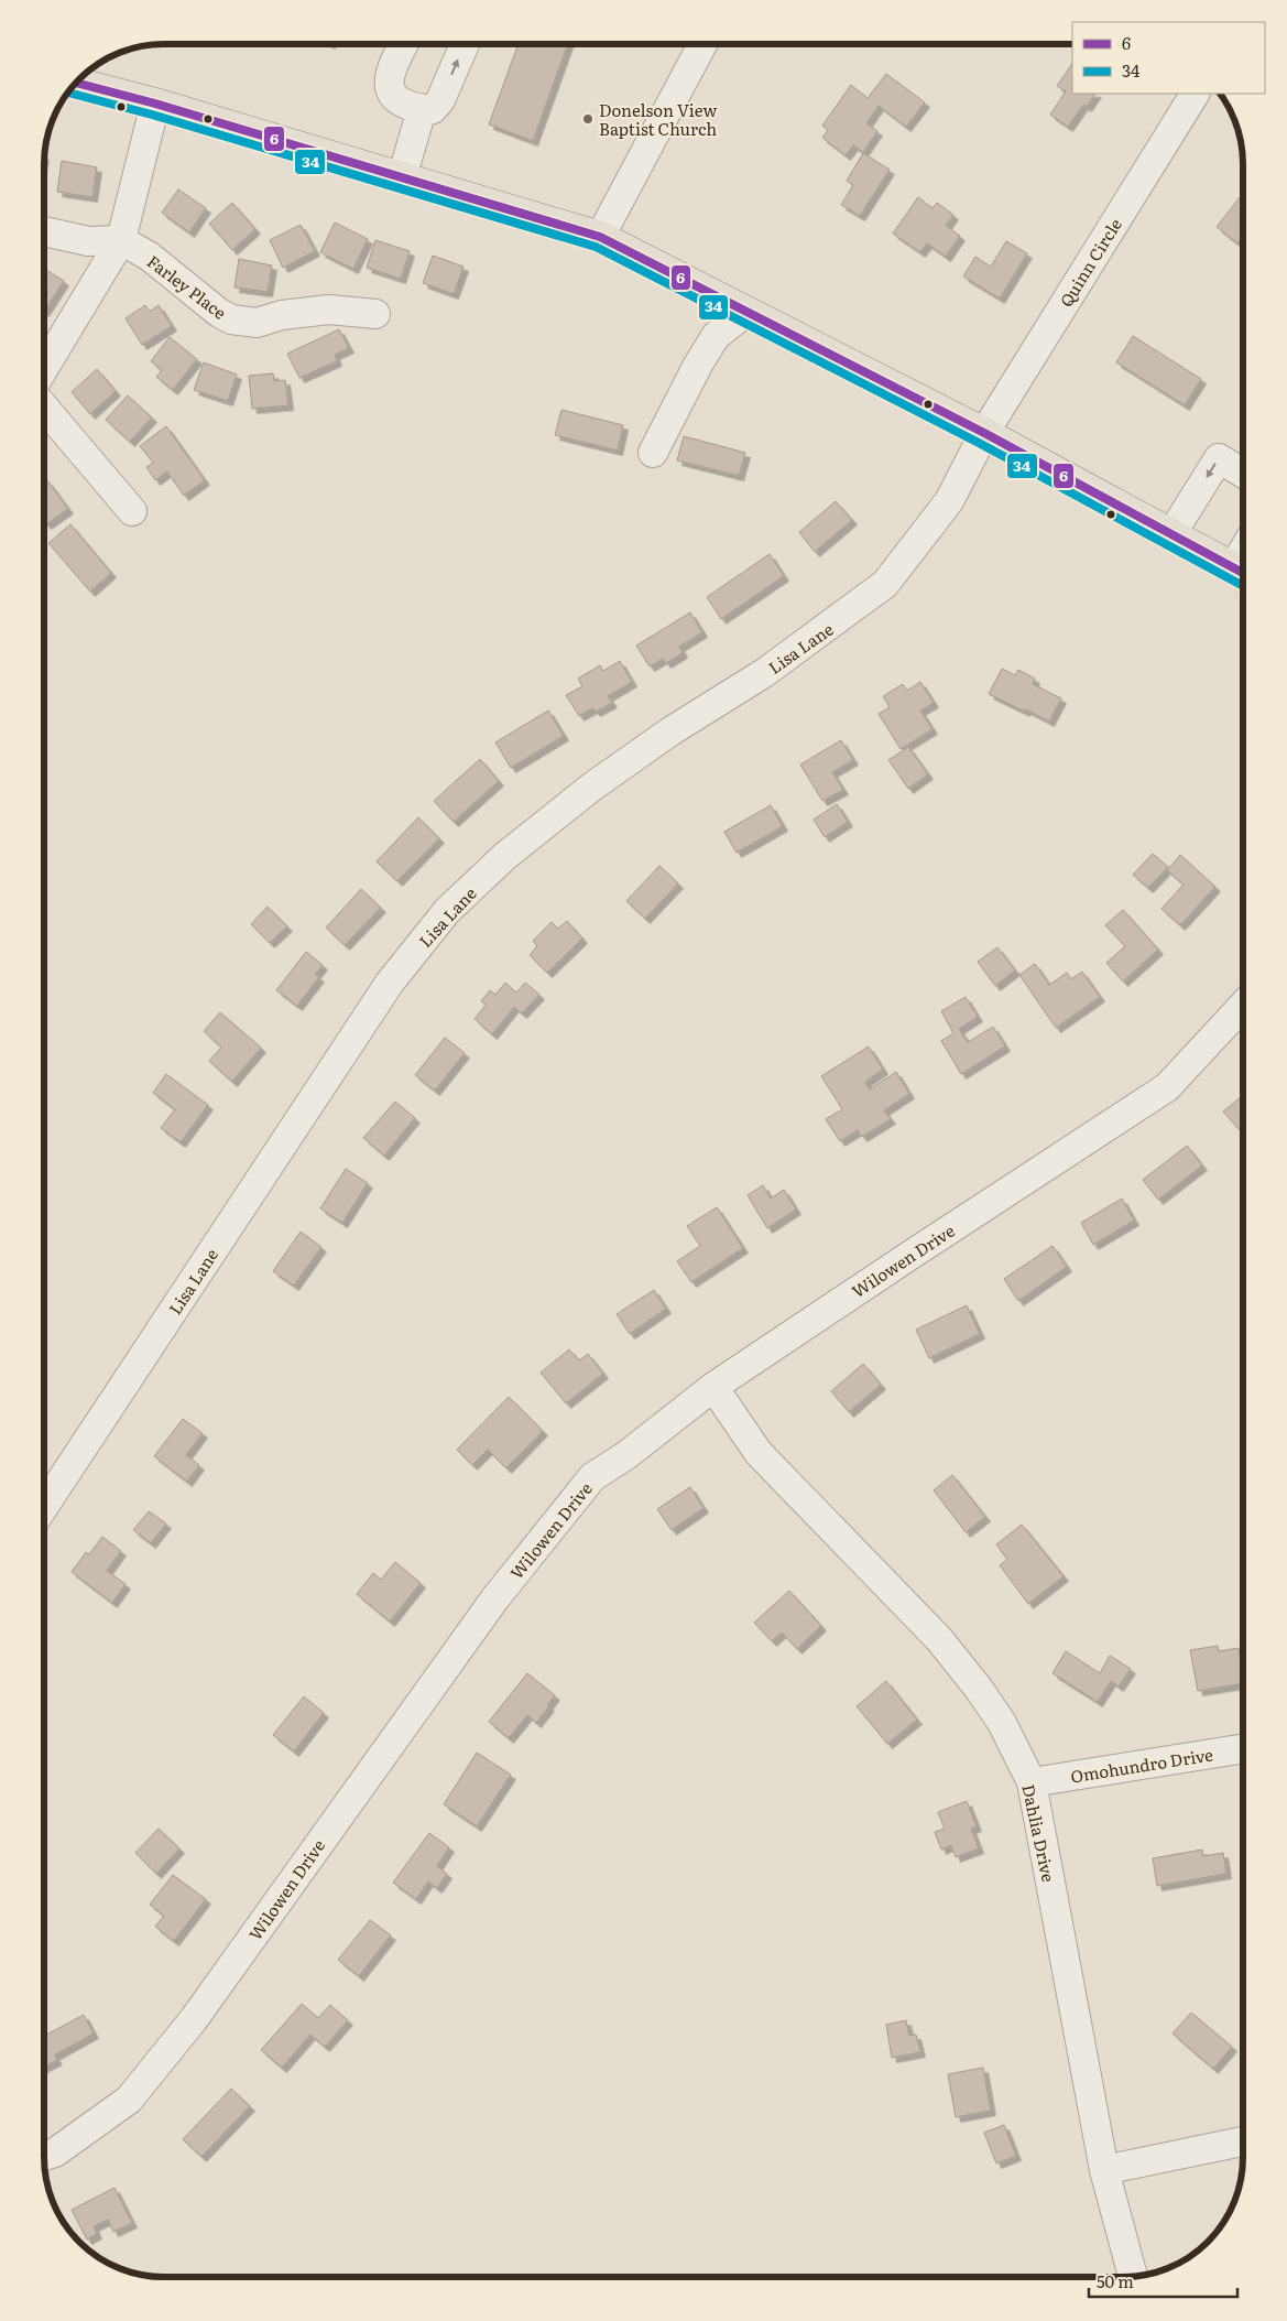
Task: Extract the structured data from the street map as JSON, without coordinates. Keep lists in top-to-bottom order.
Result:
{
  "streets": {
    "street": [
      "Quinn Circle",
      "Farley Place",
      "Lisa Lane",
      "Wilowen Drive",
      "Omohundro Drive",
      "Dahlia Drive"
    ]
  },
  "crossings": [
    ["Quinn Circle", "Lisa Lane"],
    ["Wilowen Drive", "Dahlia Drive"],
    ["Omohundro Drive", "Dahlia Drive"]
  ],
  "places": ["Donelson View Baptist Church"],
  "lines": ["transit line 6", "transit line 34"],
  "legend": ["6", "34"],
  "scale_bar": "50 m"
}
